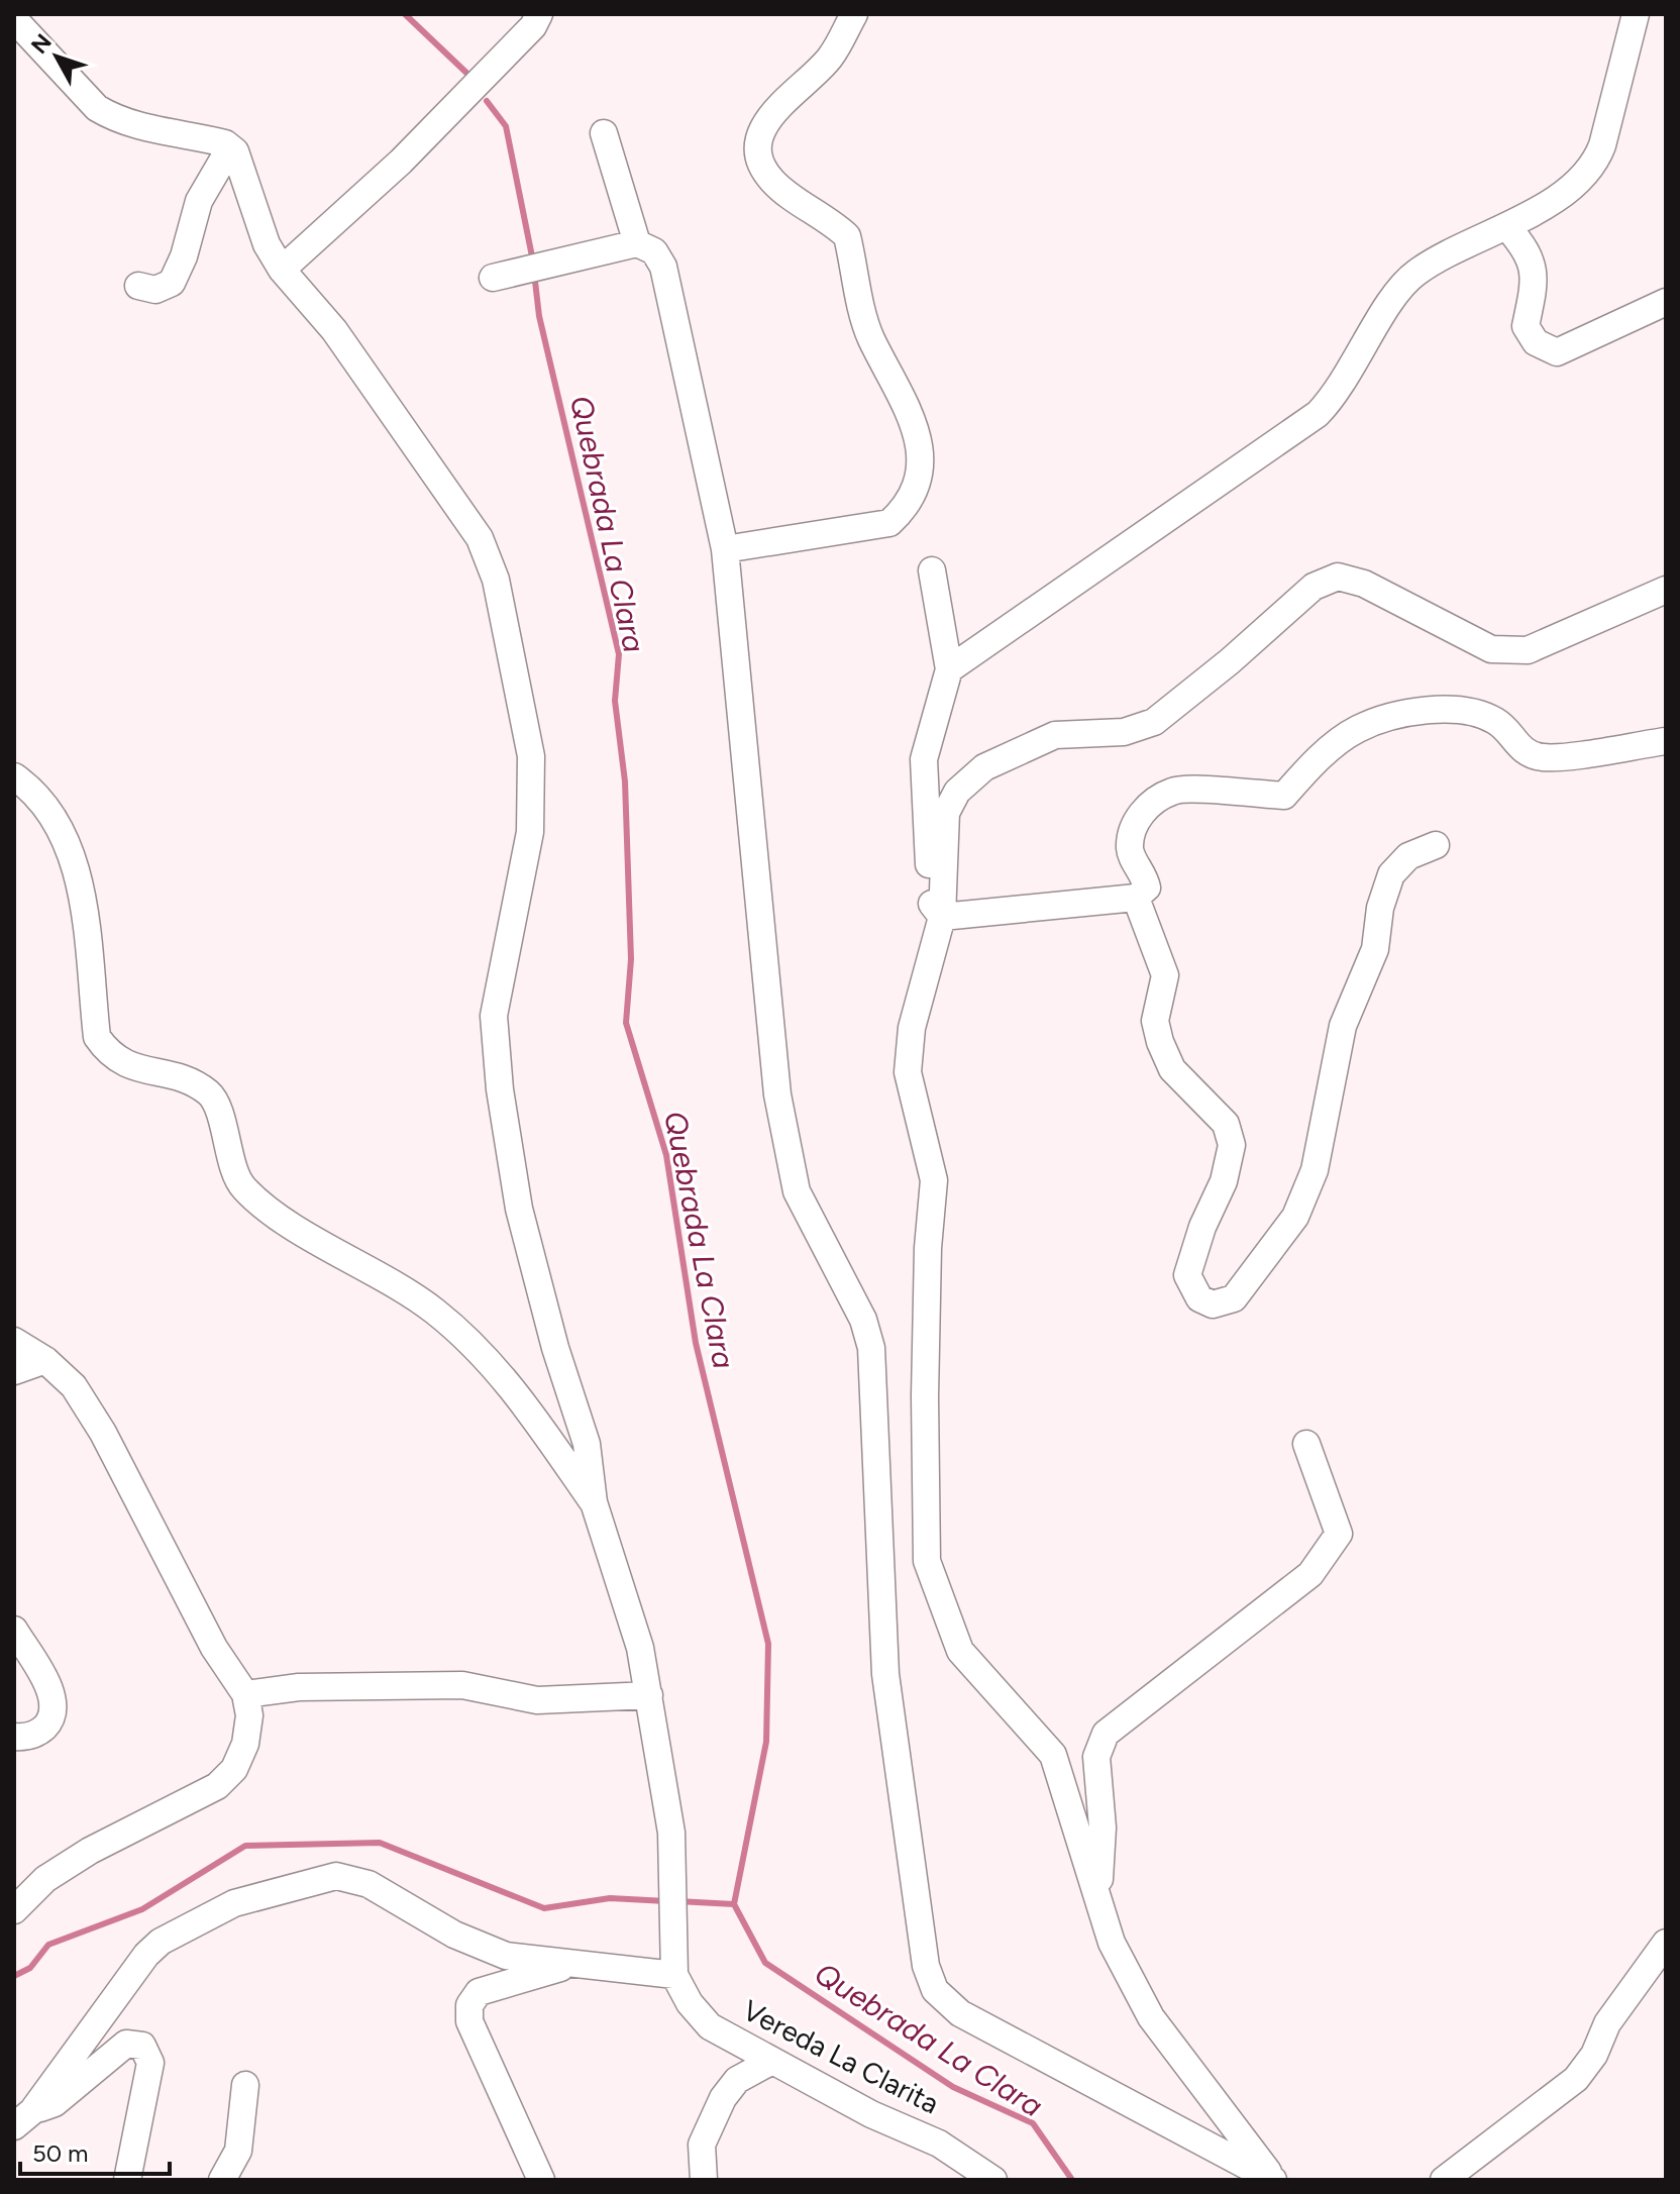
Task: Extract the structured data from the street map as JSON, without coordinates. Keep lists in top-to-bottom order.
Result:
{
  "streets": {
    "street": ["Vereda La Clarita"]
  },
  "water": ["Quebrada La Clara"],
  "scale_bar": "50 m",
  "north": "top left"
}
